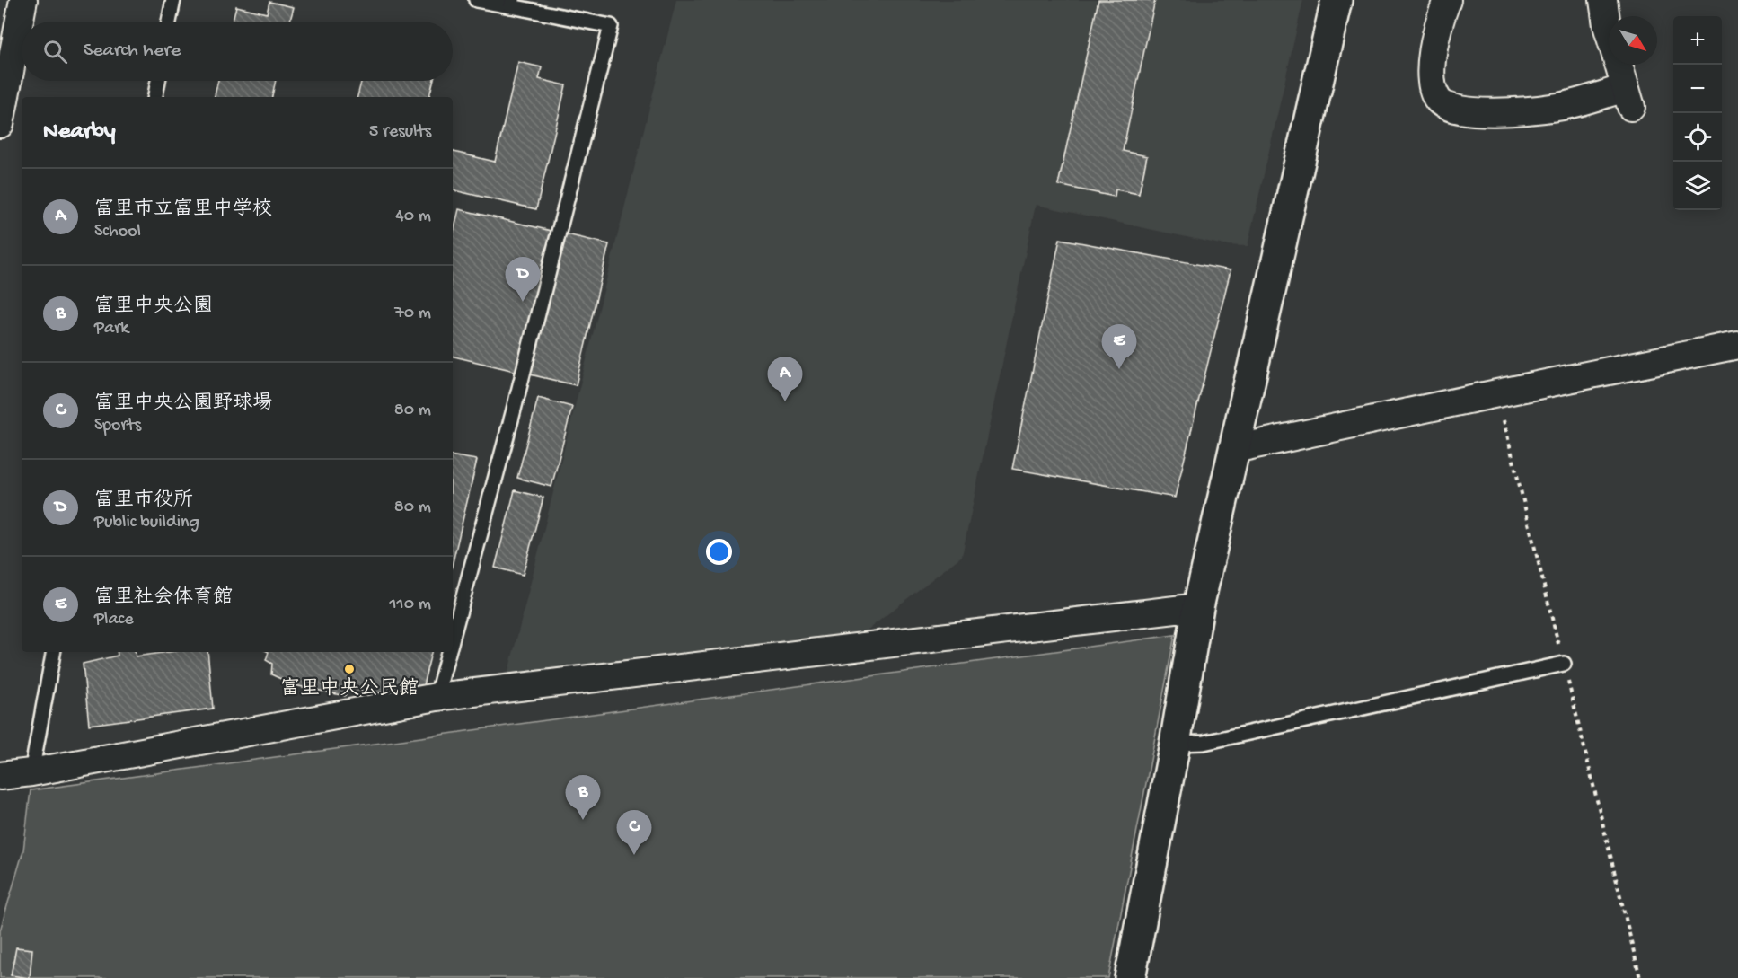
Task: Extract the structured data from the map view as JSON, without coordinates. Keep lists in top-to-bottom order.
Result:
{
  "places": ["富里中央公民館"],
  "north": "bottom right",
  "page": {
    "map_buttons": ["+", "−"],
    "search": "Search here",
    "heading": ["Nearby", "5 results"],
    "list": [
      {
        "mark": "A",
        "name": "富里市立富里中学校",
        "note": "School",
        "value": "40 m"
      },
      {
        "mark": "B",
        "name": "富里中央公園",
        "note": "Park",
        "value": "70 m"
      },
      {
        "mark": "C",
        "name": "富里中央公園野球場",
        "note": "Sports",
        "value": "80 m"
      },
      {
        "mark": "D",
        "name": "富里市役所",
        "note": "Public building",
        "value": "80 m"
      },
      {
        "mark": "E",
        "name": "富里社会体育館",
        "note": "Place",
        "value": "110 m"
      }
    ],
    "pins": [
      "D",
      "E",
      "A",
      "B",
      "C"
    ]
  }
}
